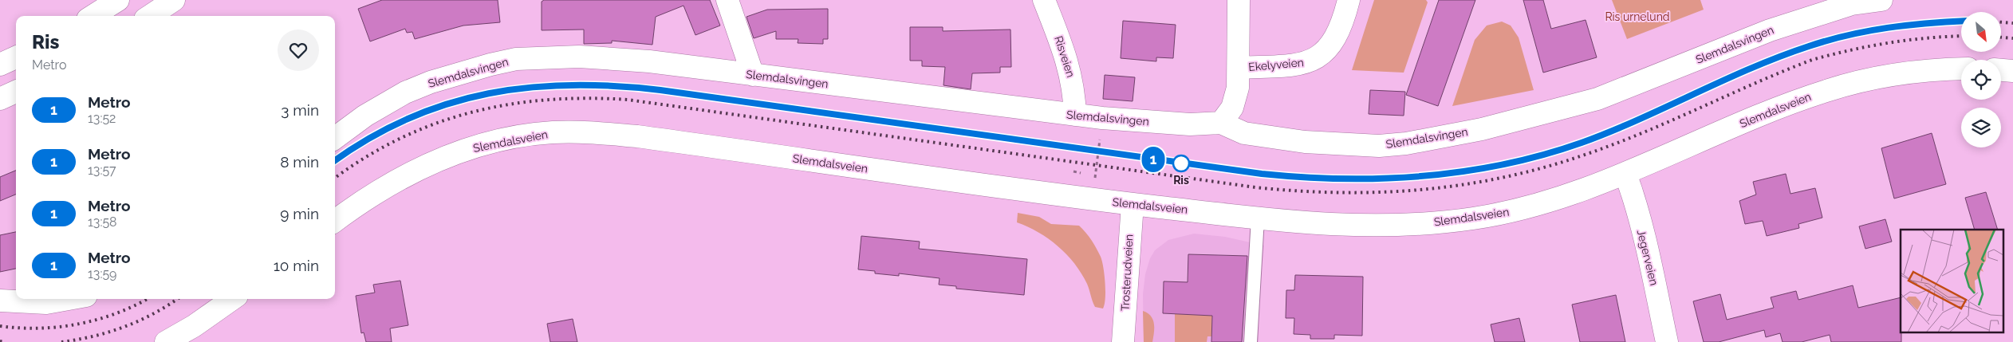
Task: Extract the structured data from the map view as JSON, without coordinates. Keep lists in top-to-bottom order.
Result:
{
  "streets": {
    "main road": [
      "Slemdalsvingen",
      "Risveien",
      "Ekelyveien",
      "Slemdalsveien",
      "Jegerveien",
      "Trosterudveien"
    ]
  },
  "crossings": [
    ["Slemdalsvingen", "Risveien"],
    ["Slemdalsveien", "Jegerveien"],
    ["Slemdalsveien", "Trosterudveien"]
  ],
  "parks": ["Ris urnelund"],
  "places": ["Ris"],
  "lines": ["metro line 1"],
  "north": "bottom right",
  "page": {
    "on_map": "1",
    "heading": ["Ris", "Metro"],
    "list": [
      {
        "mark": "1",
        "name": "Metro",
        "note": "13:52",
        "value": "3 min"
      },
      {
        "mark": "1",
        "name": "Metro",
        "note": "13:57",
        "value": "8 min"
      },
      {
        "mark": "1",
        "name": "Metro",
        "note": "13:58",
        "value": "9 min"
      },
      {
        "mark": "1",
        "name": "Metro",
        "note": "13:59",
        "value": "10 min"
      }
    ]
  }
}
